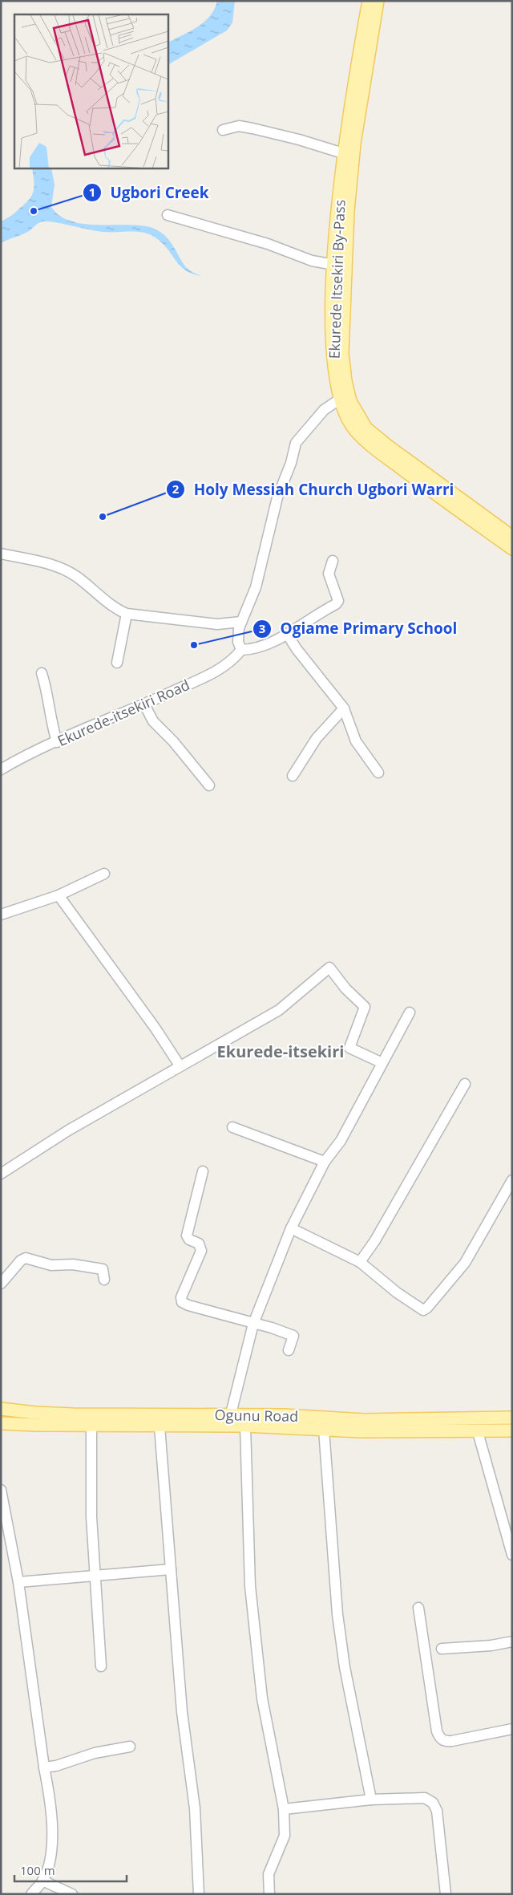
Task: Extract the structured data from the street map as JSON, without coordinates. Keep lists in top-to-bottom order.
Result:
{
  "streets": {
    "main road": ["Ekurede Itsekiri By-Pass", "Ogunu Road"],
    "street": ["Ekurede-itsekiri Road"]
  },
  "districts": ["Ekurede-itsekiri"],
  "places": ["Ugbori Creek", "Holy Messiah Church Ugbori Warri", "Ogiame Primary School"],
  "scale_bar": "100 m"
}
